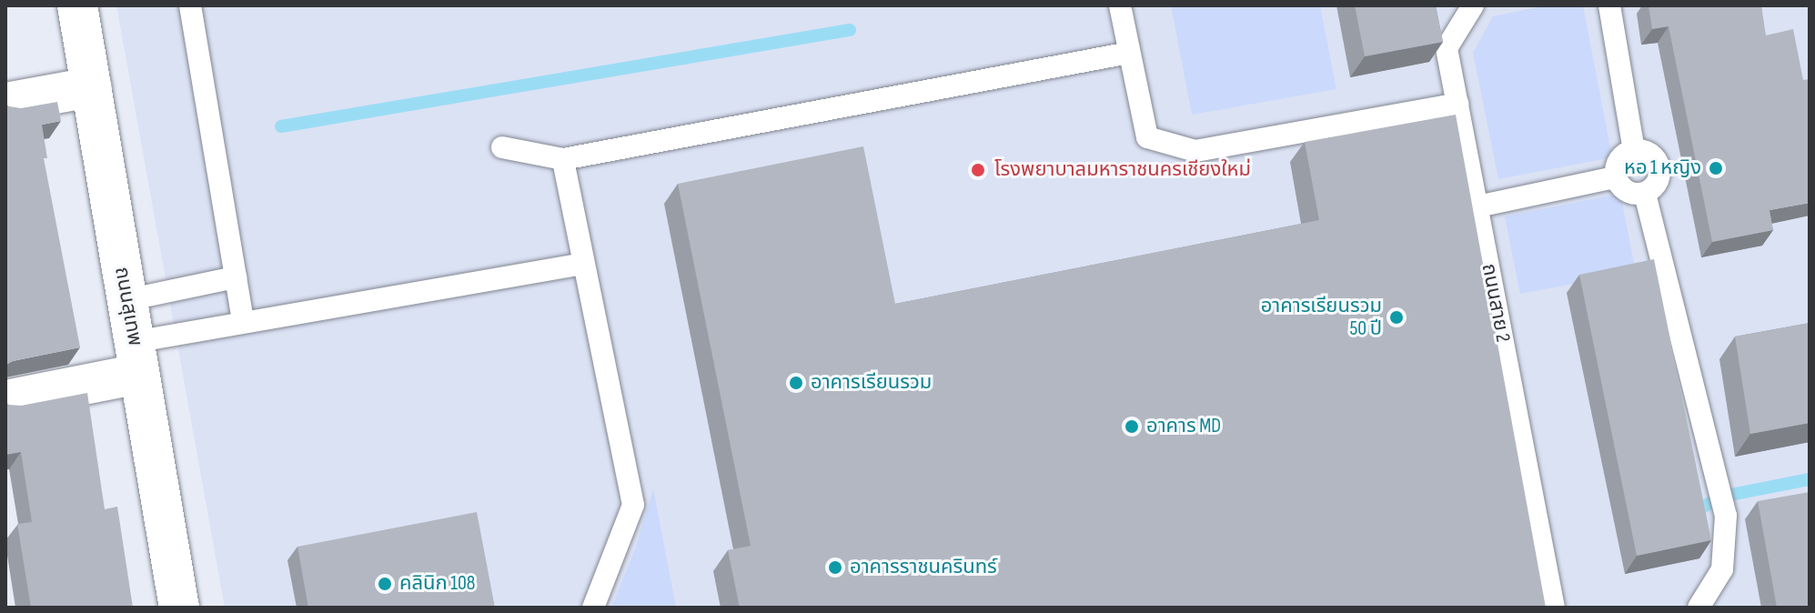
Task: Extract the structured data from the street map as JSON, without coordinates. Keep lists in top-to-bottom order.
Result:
{
  "streets": {
    "main road": ["ถนนสุเทพ"],
    "lane": ["ถนนสาย 2"]
  },
  "places": [
    "หอ 1 หญิง",
    "โรงพยาบาลมหาราชนครเชียงใหม่",
    "อาคารเรียนรวม 50 ปี",
    "อาคารเรียนรวม",
    "อาคาร MD",
    "อาคารราชนครินทร์",
    "คลินิก 108"
  ]
}
